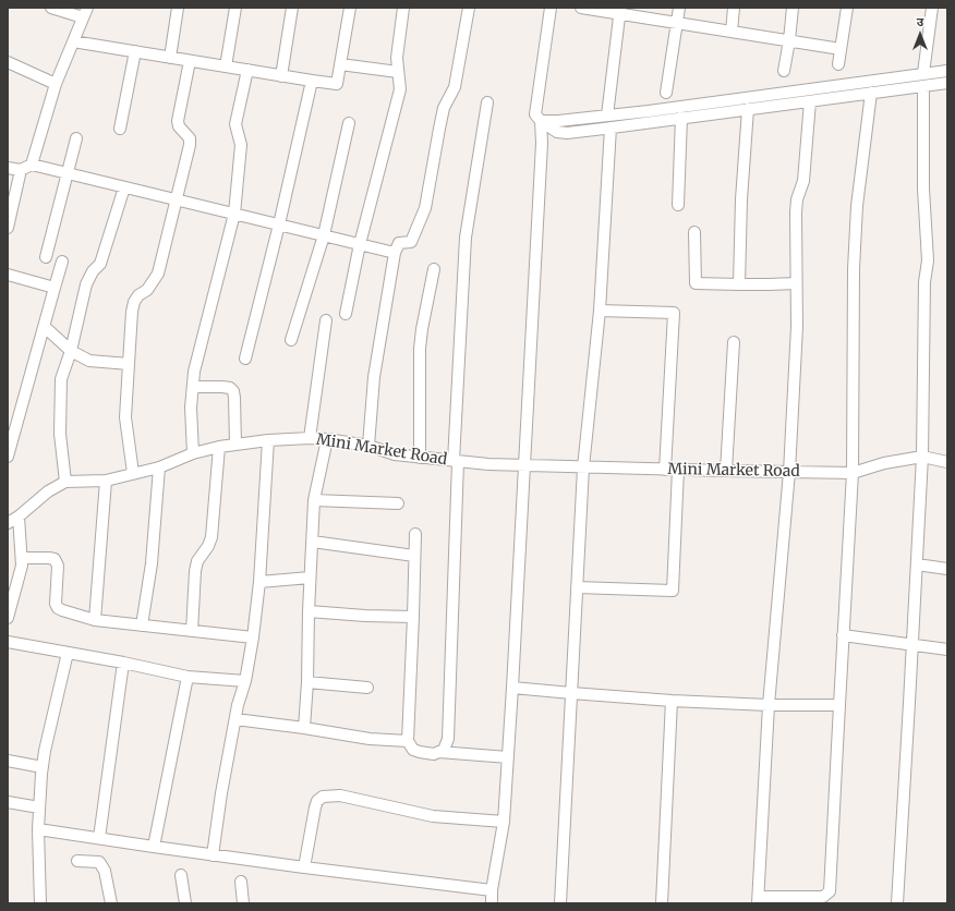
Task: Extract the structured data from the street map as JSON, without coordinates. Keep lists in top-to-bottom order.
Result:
{
  "streets": {
    "street": ["Mini Market Road"]
  },
  "north": "top"
}
